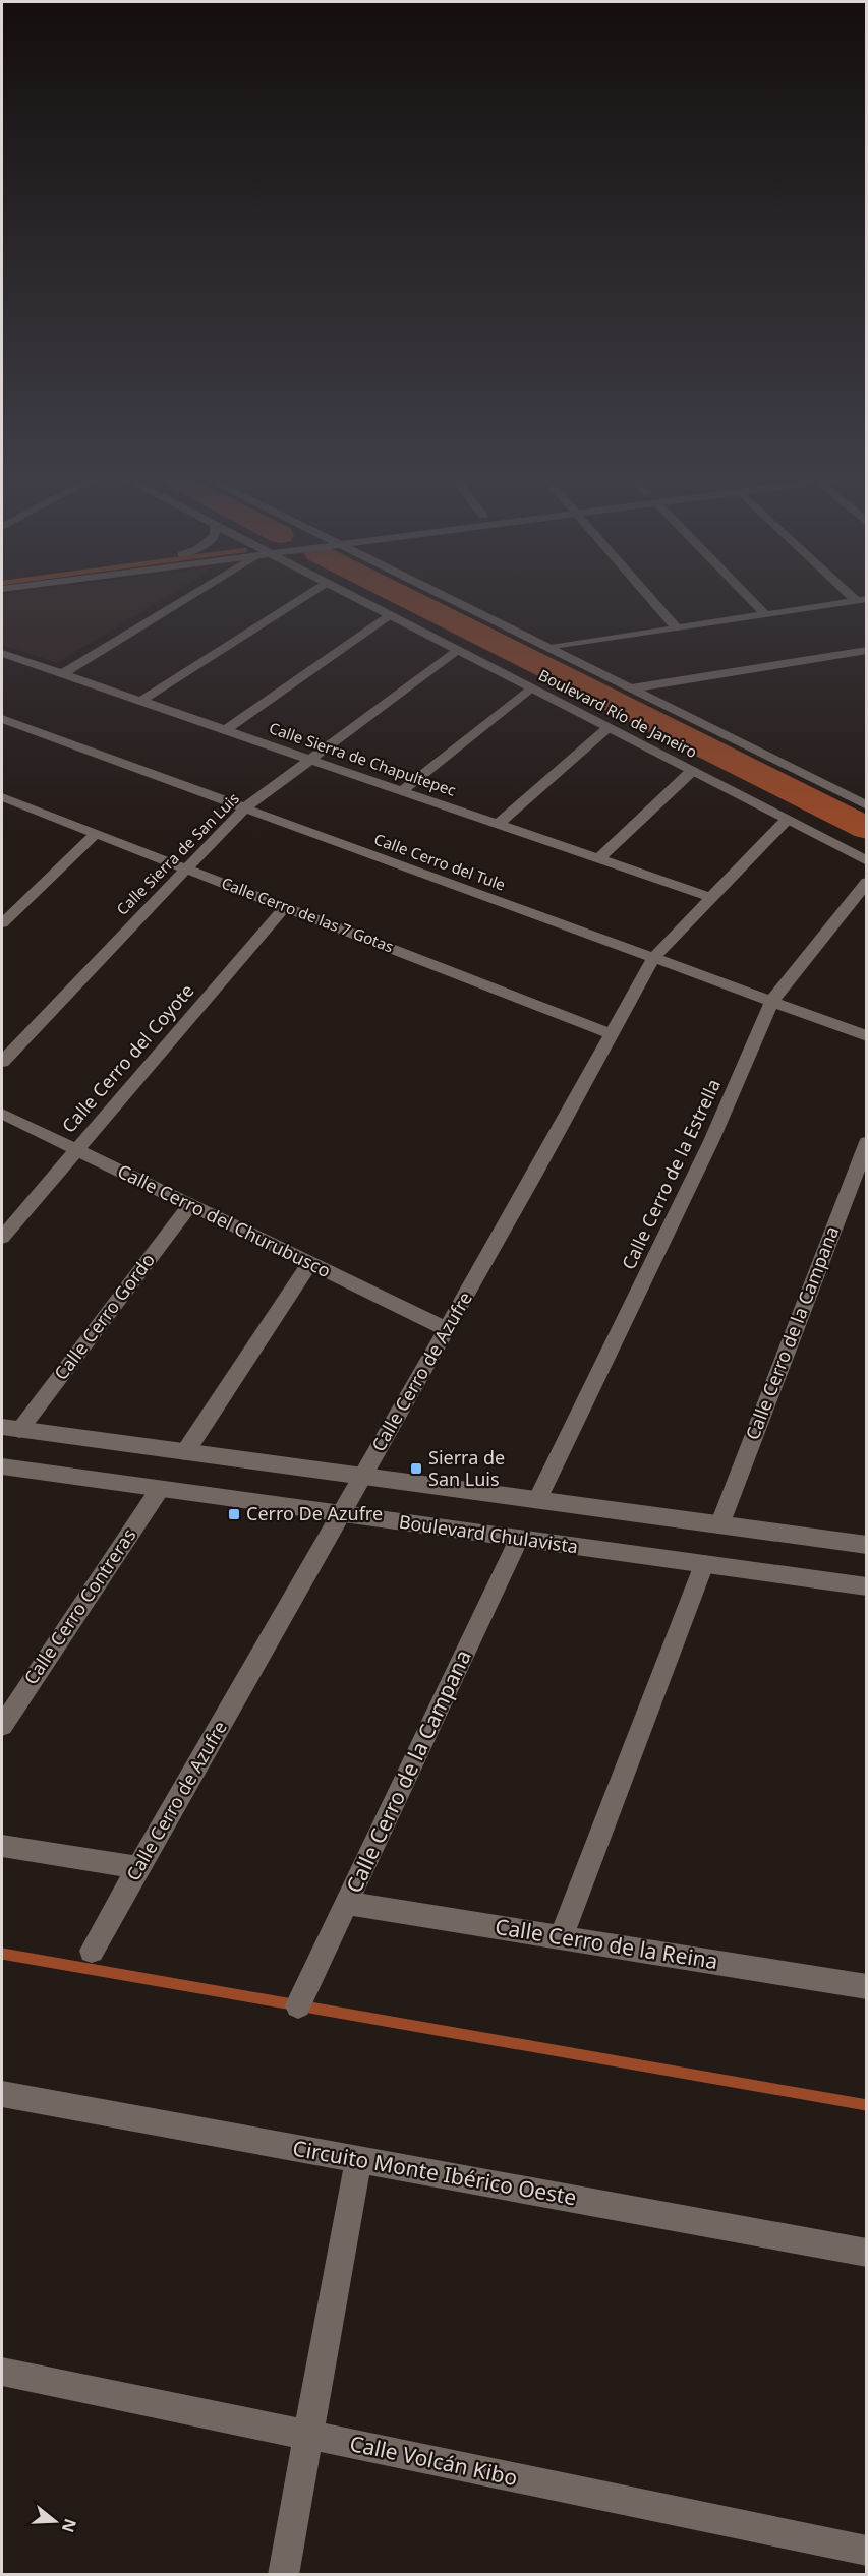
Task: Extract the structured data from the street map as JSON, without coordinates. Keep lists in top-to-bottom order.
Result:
{
  "streets": {
    "street": [
      "Boulevard Río de Janeiro",
      "Calle Sierra de Chapultepec",
      "Calle Sierra de San Luis",
      "Calle Cerro del Tule",
      "Calle Cerro de las 7 Gotas",
      "Calle Cerro del Coyote",
      "Calle Cerro de la Estrella",
      "Calle Cerro del Churubusco",
      "Calle Cerro Gordo",
      "Calle Cerro de la Campana",
      "Calle Cerro de Azufre",
      "Boulevard Chulavista",
      "Calle Cerro Contreras",
      "Calle Cerro de la Reina",
      "Circuito Monte Ibérico Oeste",
      "Calle Volcán Kibo"
    ]
  },
  "crossings": [
    ["Boulevard Río de Janeiro", "Calle Sierra de San Luis"],
    ["Boulevard Río de Janeiro", "Calle Cerro de Azufre"],
    ["Calle Sierra de Chapultepec", "Calle Sierra de San Luis"],
    ["Calle Sierra de Chapultepec", "Calle Cerro de Azufre"],
    ["Calle Sierra de San Luis", "Calle Cerro del Tule"],
    ["Calle Sierra de San Luis", "Calle Cerro de las 7 Gotas"],
    ["Calle Cerro del Tule", "Calle Cerro de la Estrella"],
    ["Calle Cerro del Tule", "Calle Cerro de Azufre"],
    ["Calle Cerro de las 7 Gotas", "Calle Cerro del Coyote"],
    ["Calle Cerro de las 7 Gotas", "Calle Cerro de Azufre"],
    ["Calle Cerro del Coyote", "Calle Cerro del Churubusco"],
    ["Calle Cerro del Churubusco", "Calle Cerro Gordo"],
    ["Calle Cerro del Churubusco", "Calle Cerro de Azufre"],
    ["Calle Cerro de la Campana", "Boulevard Chulavista"],
    ["Calle Cerro de la Campana", "Calle Cerro de la Reina"],
    ["Calle Cerro de Azufre", "Boulevard Chulavista"],
    ["Boulevard Chulavista", "Calle Cerro Contreras"]
  ],
  "places": {
    "transit": ["Sierra de San Luis", "Cerro De Azufre"]
  },
  "north": "right"
}
